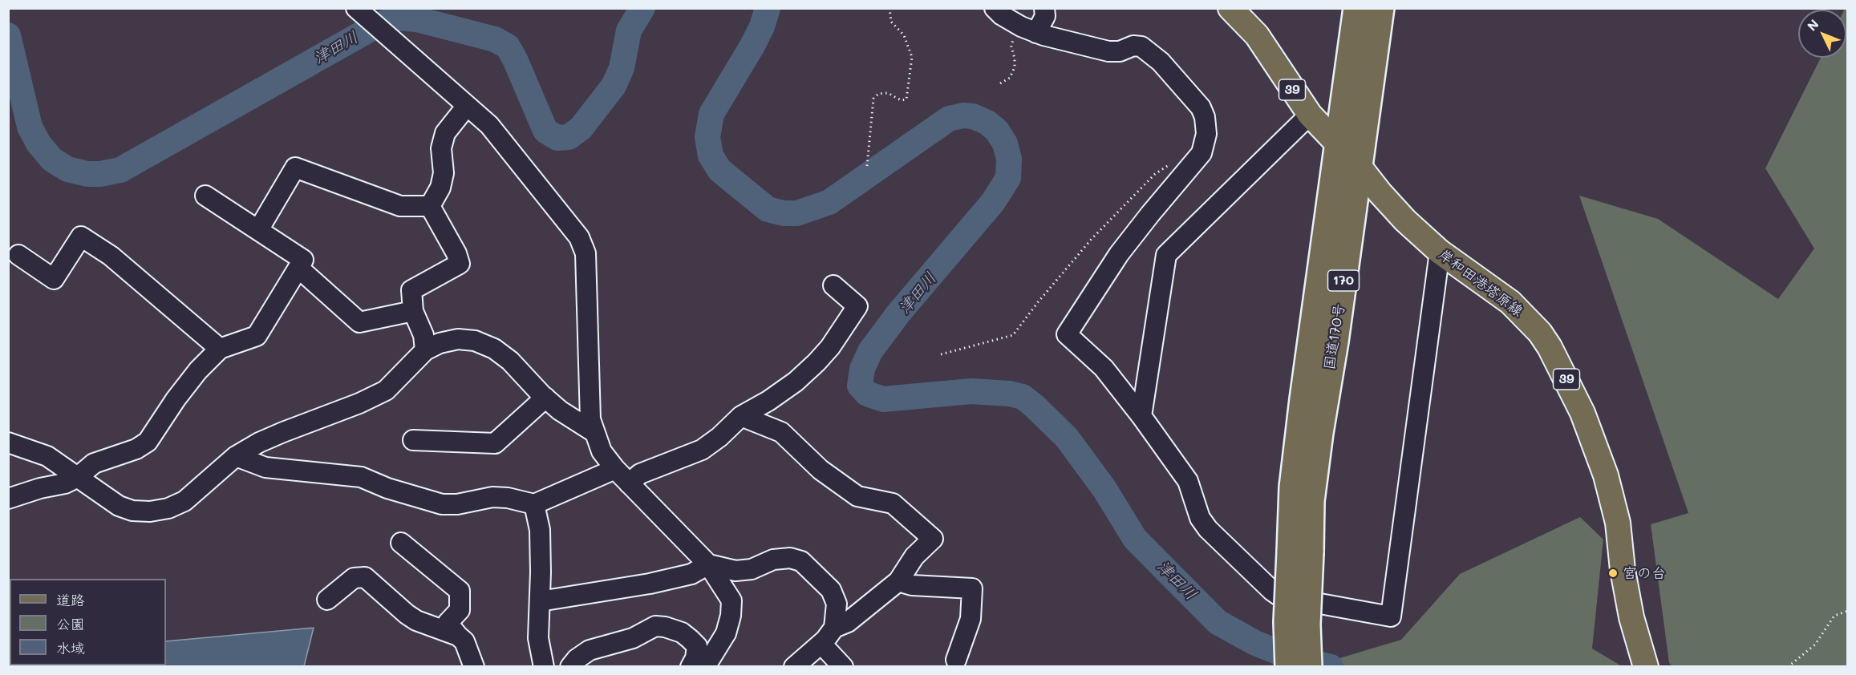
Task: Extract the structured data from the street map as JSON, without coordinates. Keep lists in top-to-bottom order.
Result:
{
  "streets": {
    "highway": ["170", "国道170号"],
    "main road": ["39", "岸和田港塔原線"]
  },
  "crossings": [
    ["岸和田港塔原線", "国道170号"]
  ],
  "water": ["津田川"],
  "places": ["宮の台"],
  "legend": ["道路", "公園", "水域"],
  "north": "top left"
}
